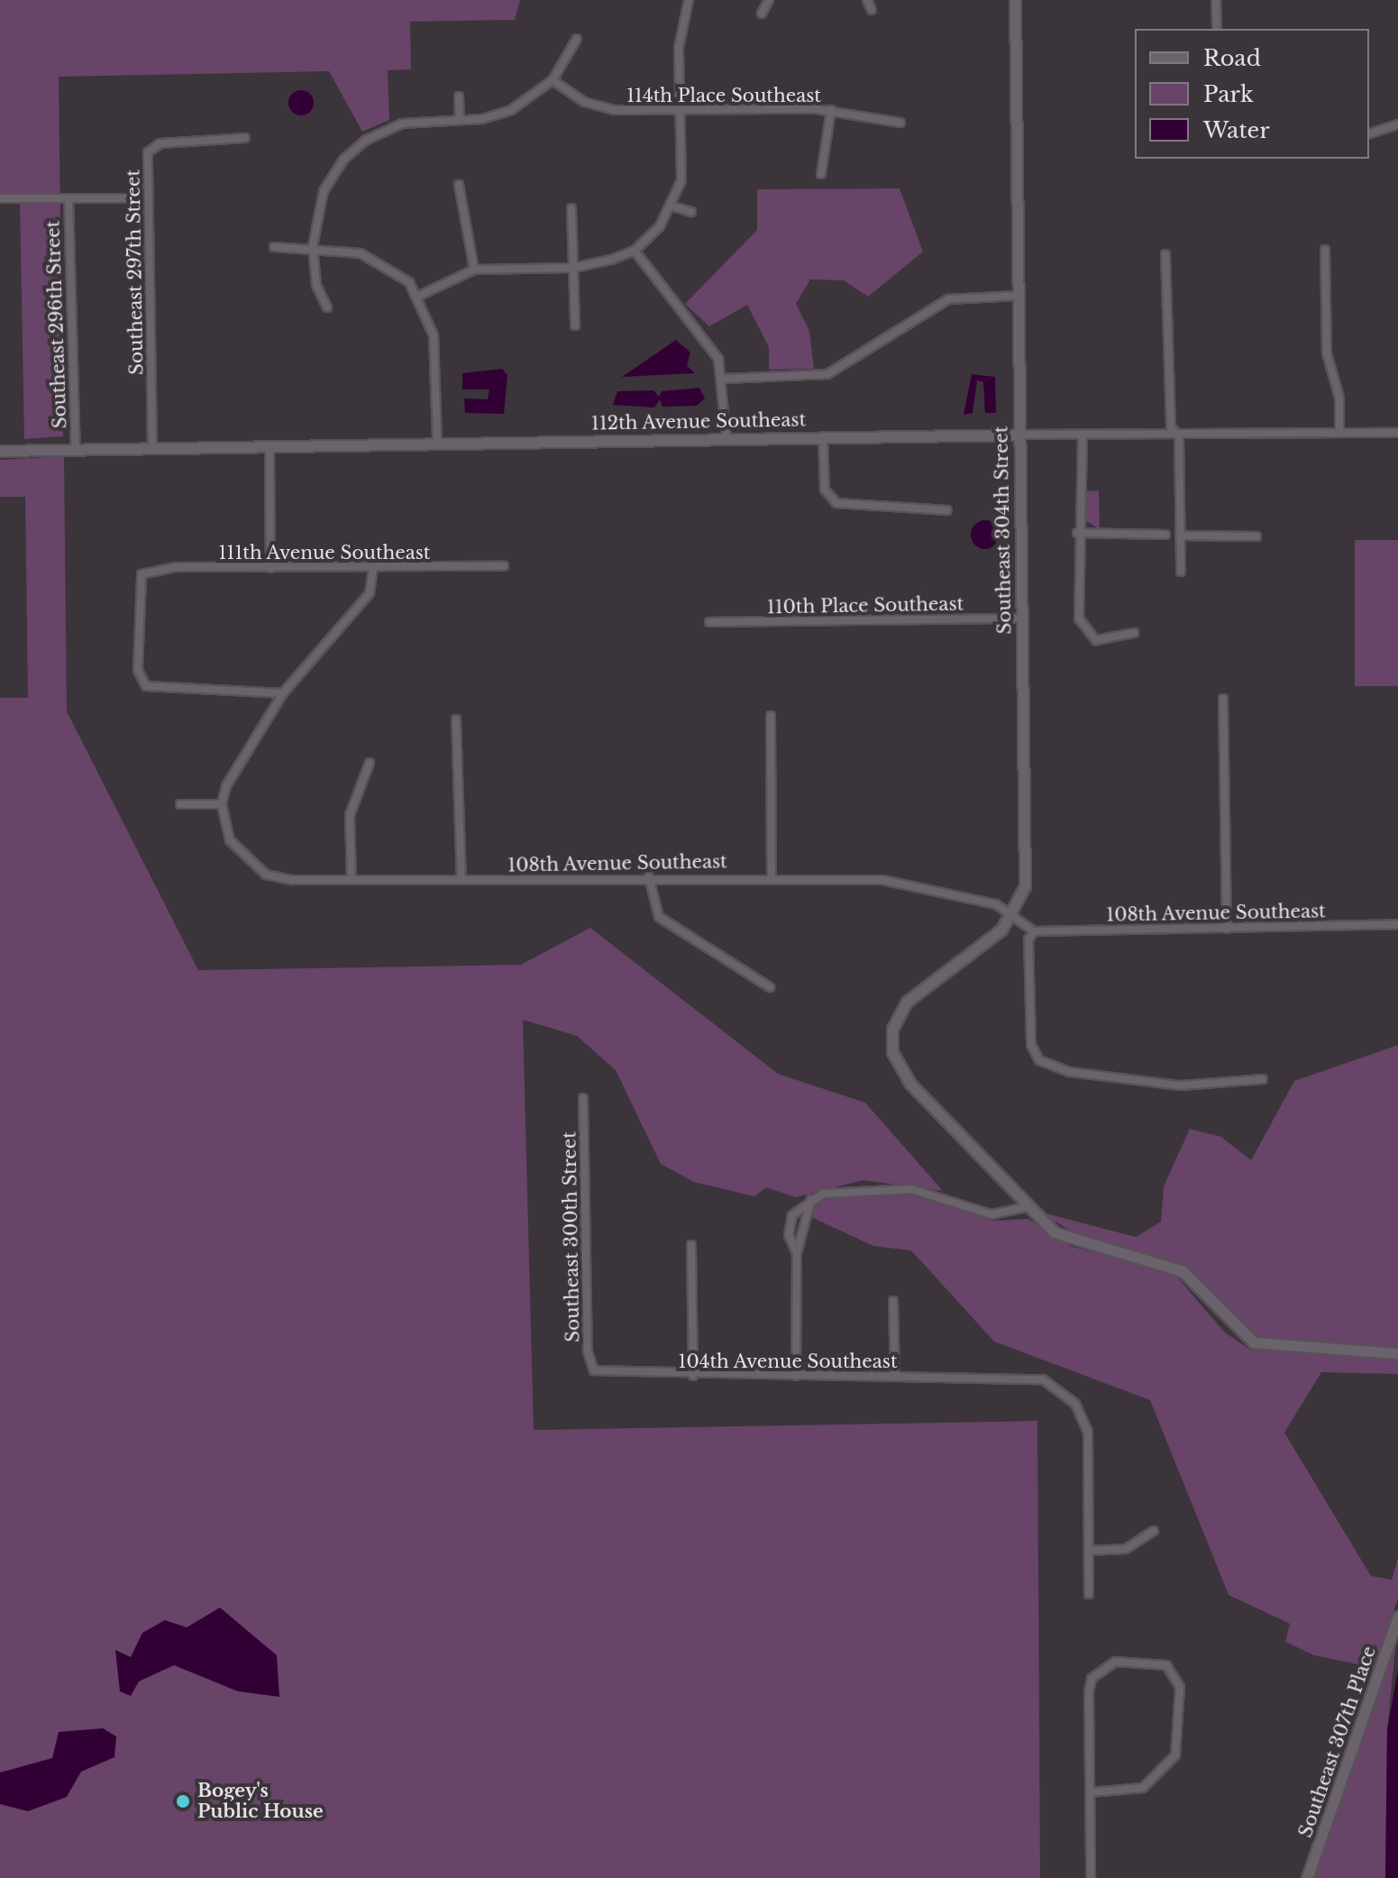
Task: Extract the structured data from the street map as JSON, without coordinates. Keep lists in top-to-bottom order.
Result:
{
  "streets": {
    "street": [
      "114th Place Southeast",
      "Southeast 297th Street",
      "Southeast 296th Street",
      "112th Avenue Southeast",
      "Southeast 304th Street",
      "111th Avenue Southeast",
      "110th Place Southeast",
      "108th Avenue Southeast",
      "Southeast 300th Street",
      "104th Avenue Southeast",
      "Southeast 307th Place"
    ]
  },
  "crossings": [
    ["Southeast 297th Street", "112th Avenue Southeast"],
    ["Southeast 296th Street", "112th Avenue Southeast"],
    ["112th Avenue Southeast", "Southeast 304th Street"],
    ["Southeast 304th Street", "110th Place Southeast"],
    ["Southeast 304th Street", "108th Avenue Southeast"],
    ["Southeast 300th Street", "104th Avenue Southeast"]
  ],
  "places": ["Bogey's Public House"],
  "legend": ["Road", "Park", "Water"]
}
